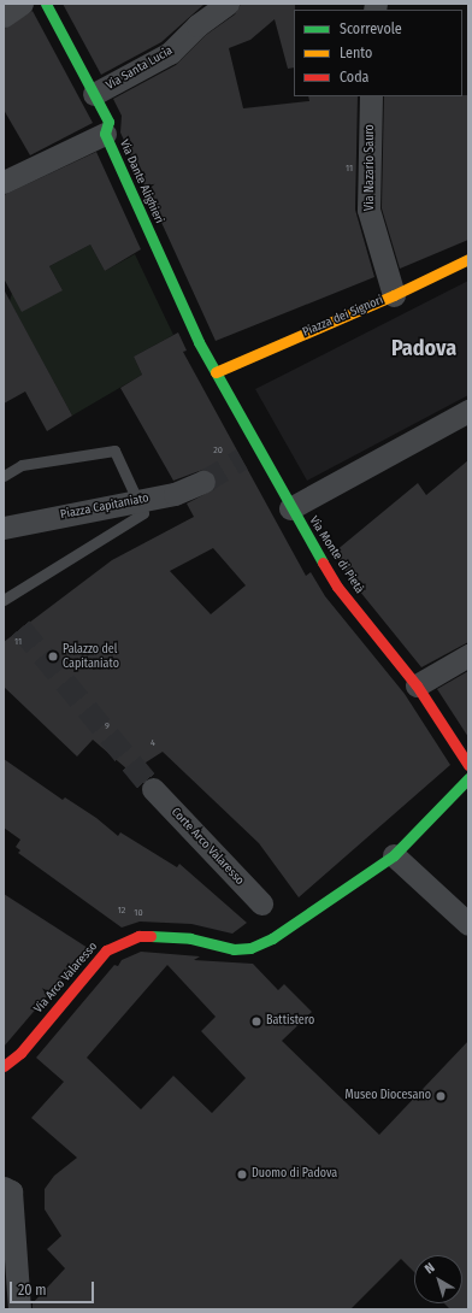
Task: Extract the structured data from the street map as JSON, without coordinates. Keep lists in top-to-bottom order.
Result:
{
  "streets": {
    "street": [
      "Via Santa Lucia",
      "Via Nazario Sauro",
      "Via Dante Alighieri",
      "Piazza dei Signori",
      "Piazza Capitaniato",
      "Via Monte di Pietà",
      "Corte Arco Valaresso",
      "Via Arco Valaresso"
    ]
  },
  "crossings": [
    ["Via Santa Lucia", "Via Dante Alighieri"],
    ["Via Nazario Sauro", "Piazza dei Signori"],
    ["Via Dante Alighieri", "Piazza dei Signori"],
    ["Via Dante Alighieri", "Via Monte di Pietà"],
    ["Piazza dei Signori", "Via Monte di Pietà"]
  ],
  "districts": ["Padova"],
  "places": [
    "Palazzo del Capitaniato",
    "Battistero",
    "Museo Diocesano",
    "Duomo di Padova"
  ],
  "house_numbers": [
    "11",
    "20",
    "11",
    "9",
    "4",
    "12",
    "10"
  ],
  "legend": ["Scorrevole", "Lento", "Coda"],
  "scale_bar": "20 m",
  "north": "top left"
}
